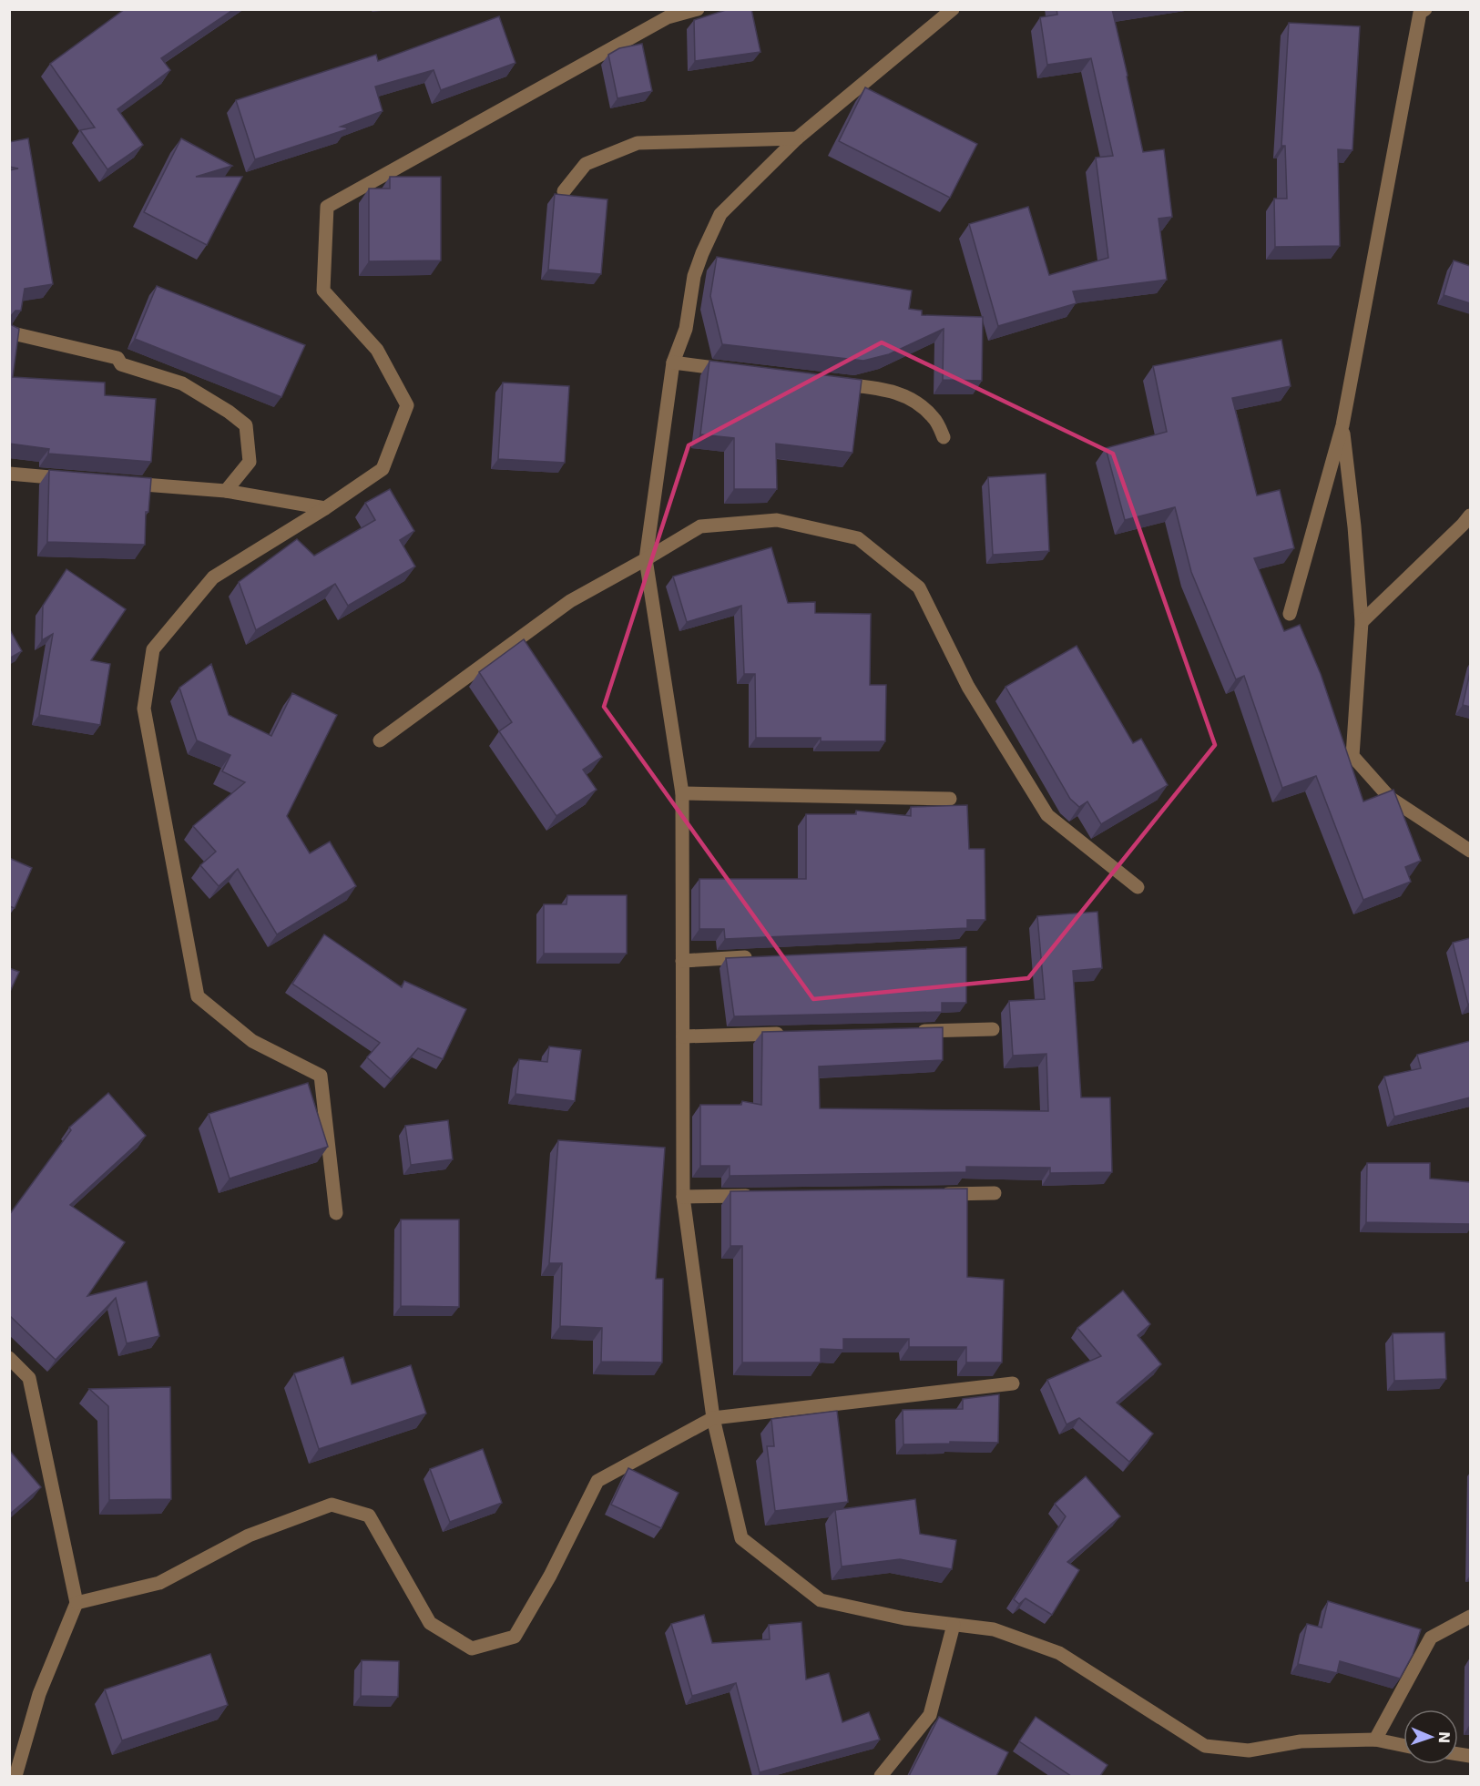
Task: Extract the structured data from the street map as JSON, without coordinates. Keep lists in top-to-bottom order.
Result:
{
  "north": "right"
}
